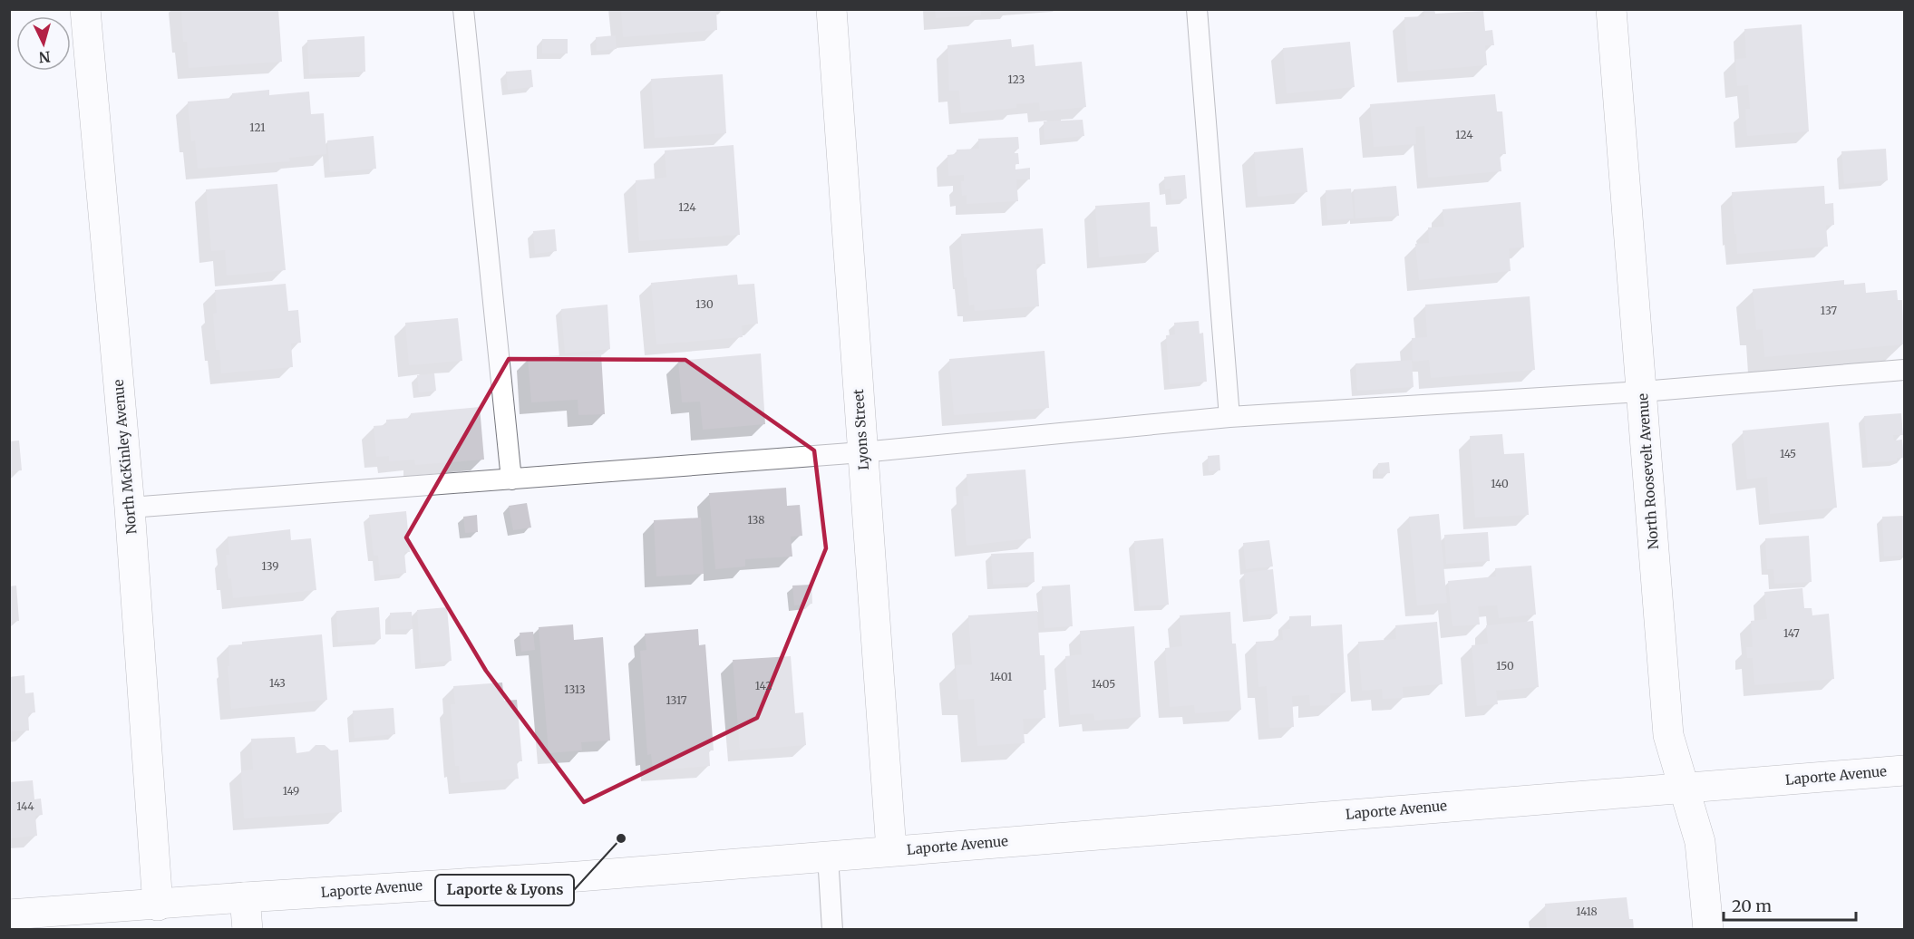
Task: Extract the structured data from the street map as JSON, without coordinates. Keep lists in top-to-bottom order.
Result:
{
  "streets": {
    "street": [
      "Lyons Street",
      "North McKinley Avenue",
      "North Roosevelt Avenue",
      "Laporte Avenue"
    ]
  },
  "crossings": [
    ["Lyons Street", "Laporte Avenue"],
    ["North McKinley Avenue", "Laporte Avenue"],
    ["North Roosevelt Avenue", "Laporte Avenue"]
  ],
  "places": ["Laporte & Lyons"],
  "house_numbers": [
    "123",
    "121",
    "124",
    "124",
    "130",
    "137",
    "145",
    "140",
    "138",
    "139",
    "147",
    "150",
    "1401",
    "143",
    "1405",
    "142",
    "1313",
    "1317",
    "149",
    "144",
    "1418"
  ],
  "scale_bar": "20 m",
  "north": "bottom"
}
